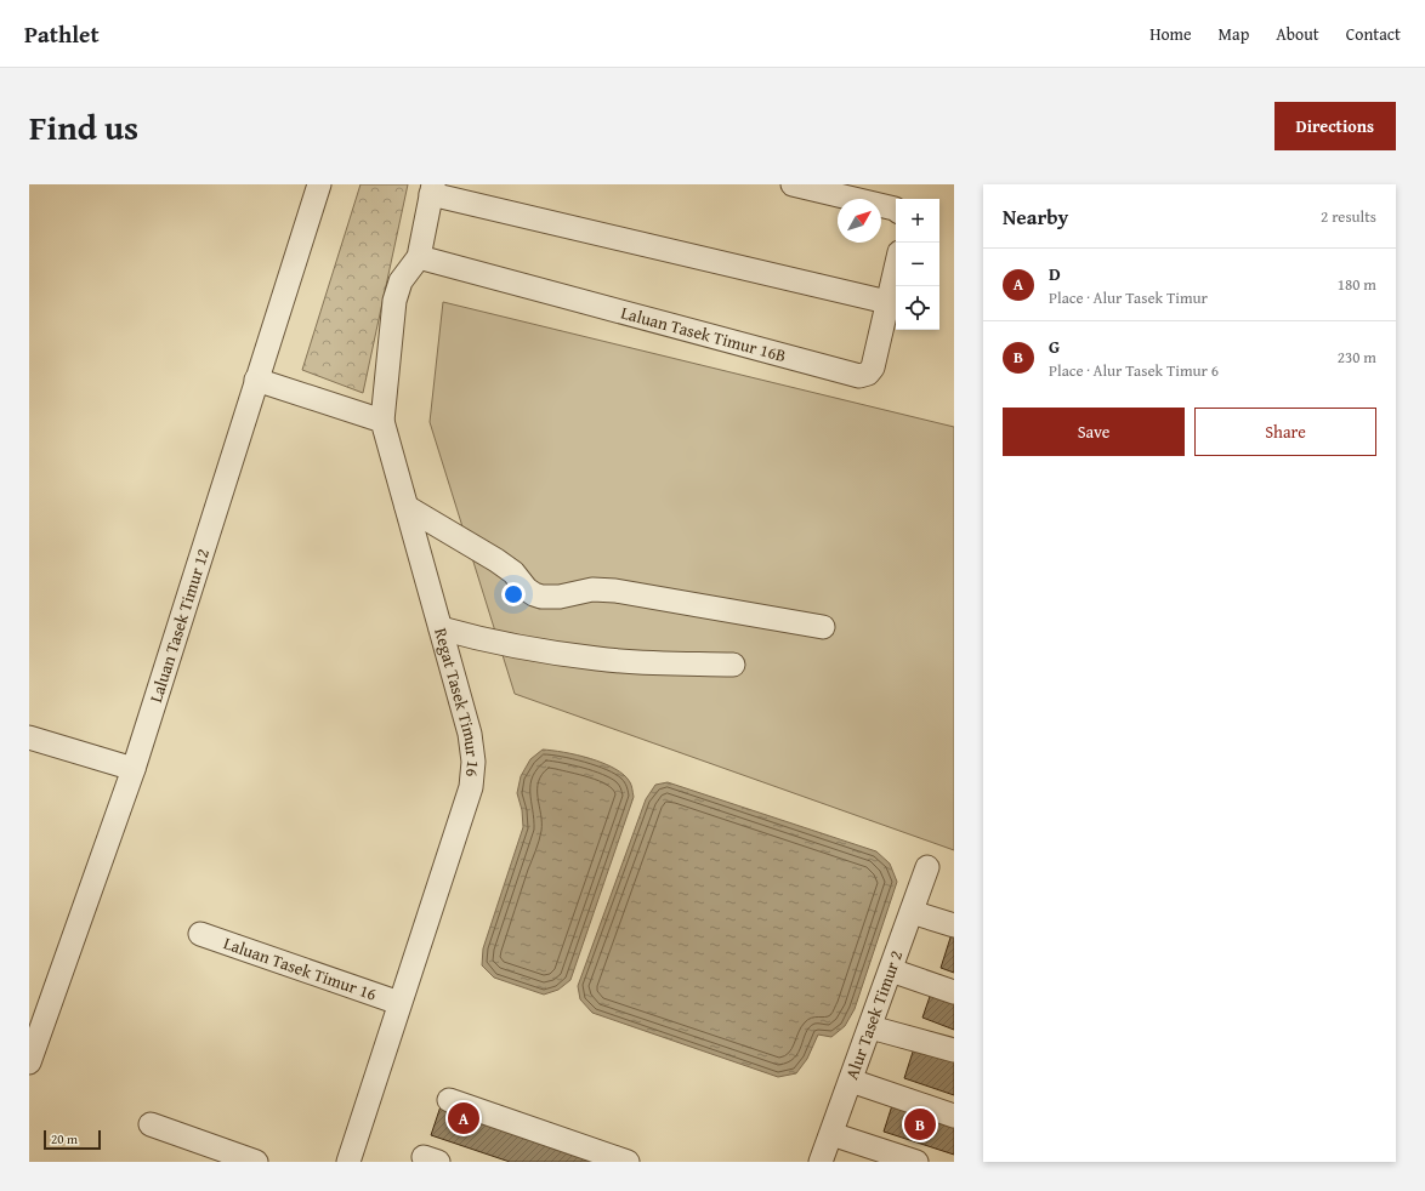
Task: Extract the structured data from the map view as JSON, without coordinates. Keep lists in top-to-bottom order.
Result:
{
  "streets": {
    "street": [
      "Laluan Tasek Timur 16B",
      "Laluan Tasek Timur 12",
      "Regat Tasek Timur 16",
      "Laluan Tasek Timur 16",
      "Alur Tasek Timur 2"
    ]
  },
  "crossings": [
    ["Regat Tasek Timur 16", "Laluan Tasek Timur 16"]
  ],
  "scale_bar": "20 m",
  "north": "top right",
  "page": {
    "header": "Pathlet",
    "nav": [
      "Home",
      "Map",
      "About",
      "Contact"
    ],
    "title": "Find us",
    "buttons": [
      "Directions",
      ["Save", "Share"]
    ],
    "heading": ["Nearby", "2 results"],
    "map_buttons": ["+", "−"],
    "list": [
      {
        "mark": "A",
        "name": "D",
        "note": "Place · Alur Tasek Timur",
        "value": "180 m"
      },
      {
        "mark": "B",
        "name": "G",
        "note": "Place · Alur Tasek Timur 6",
        "value": "230 m"
      }
    ],
    "pins": ["A", "B"],
    "scale": "20 m"
  }
}
